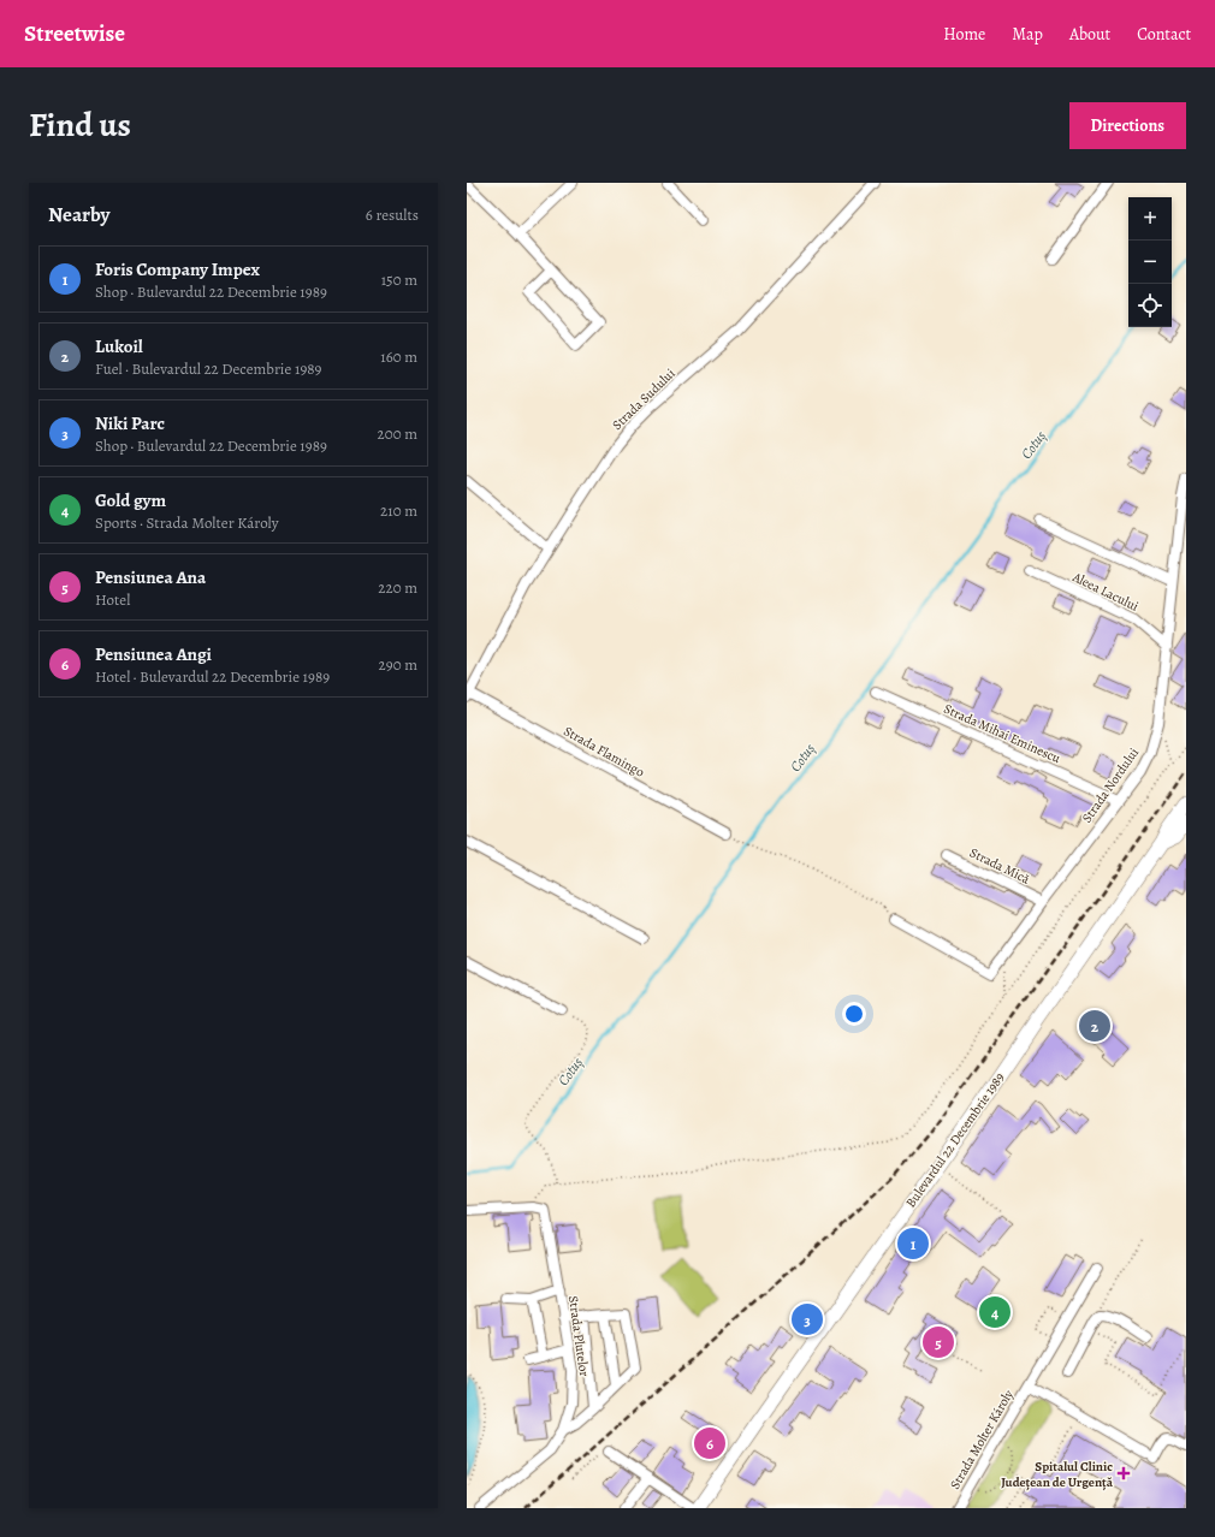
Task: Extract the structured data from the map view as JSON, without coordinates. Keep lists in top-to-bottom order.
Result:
{
  "streets": {
    "main road": ["Bulevardul 22 Decembrie 1989"],
    "street": [
      "Strada Sudului",
      "Aleea Lacului",
      "Strada Mihai Eminescu",
      "Strada Flamingo",
      "Strada Nordului",
      "Strada Mică",
      "Strada Plutelor",
      "Strada Molter Károly"
    ]
  },
  "crossings": [
    ["Strada Sudului", "Strada Flamingo"],
    ["Aleea Lacului", "Strada Nordului"],
    ["Strada Mihai Eminescu", "Strada Nordului"],
    ["Strada Nordului", "Strada Mică"]
  ],
  "water": ["Cotuș"],
  "places": {
    "health": ["Spitalul Clinic Județean de Urgență"]
  },
  "page": {
    "header": "Streetwise",
    "nav": [
      "Home",
      "Map",
      "About",
      "Contact"
    ],
    "title": "Find us",
    "buttons": "Directions",
    "heading": ["Nearby", "6 results"],
    "map_buttons": ["+", "−"],
    "list": [
      {
        "mark": "1",
        "name": "Foris Company Impex",
        "note": "Shop · Bulevardul 22 Decembrie 1989",
        "value": "150 m"
      },
      {
        "mark": "2",
        "name": "Lukoil",
        "note": "Fuel · Bulevardul 22 Decembrie 1989",
        "value": "160 m"
      },
      {
        "mark": "3",
        "name": "Niki Parc",
        "note": "Shop · Bulevardul 22 Decembrie 1989",
        "value": "200 m"
      },
      {
        "mark": "4",
        "name": "Gold gym",
        "note": "Sports · Strada Molter Károly",
        "value": "210 m"
      },
      {
        "mark": "5",
        "name": "Pensiunea Ana",
        "note": "Hotel",
        "value": "220 m"
      },
      {
        "mark": "6",
        "name": "Pensiunea Angi",
        "note": "Hotel · Bulevardul 22 Decembrie 1989",
        "value": "290 m"
      }
    ],
    "pins": [
      "2",
      "1",
      "4",
      "3",
      "5",
      "6"
    ]
  }
}
